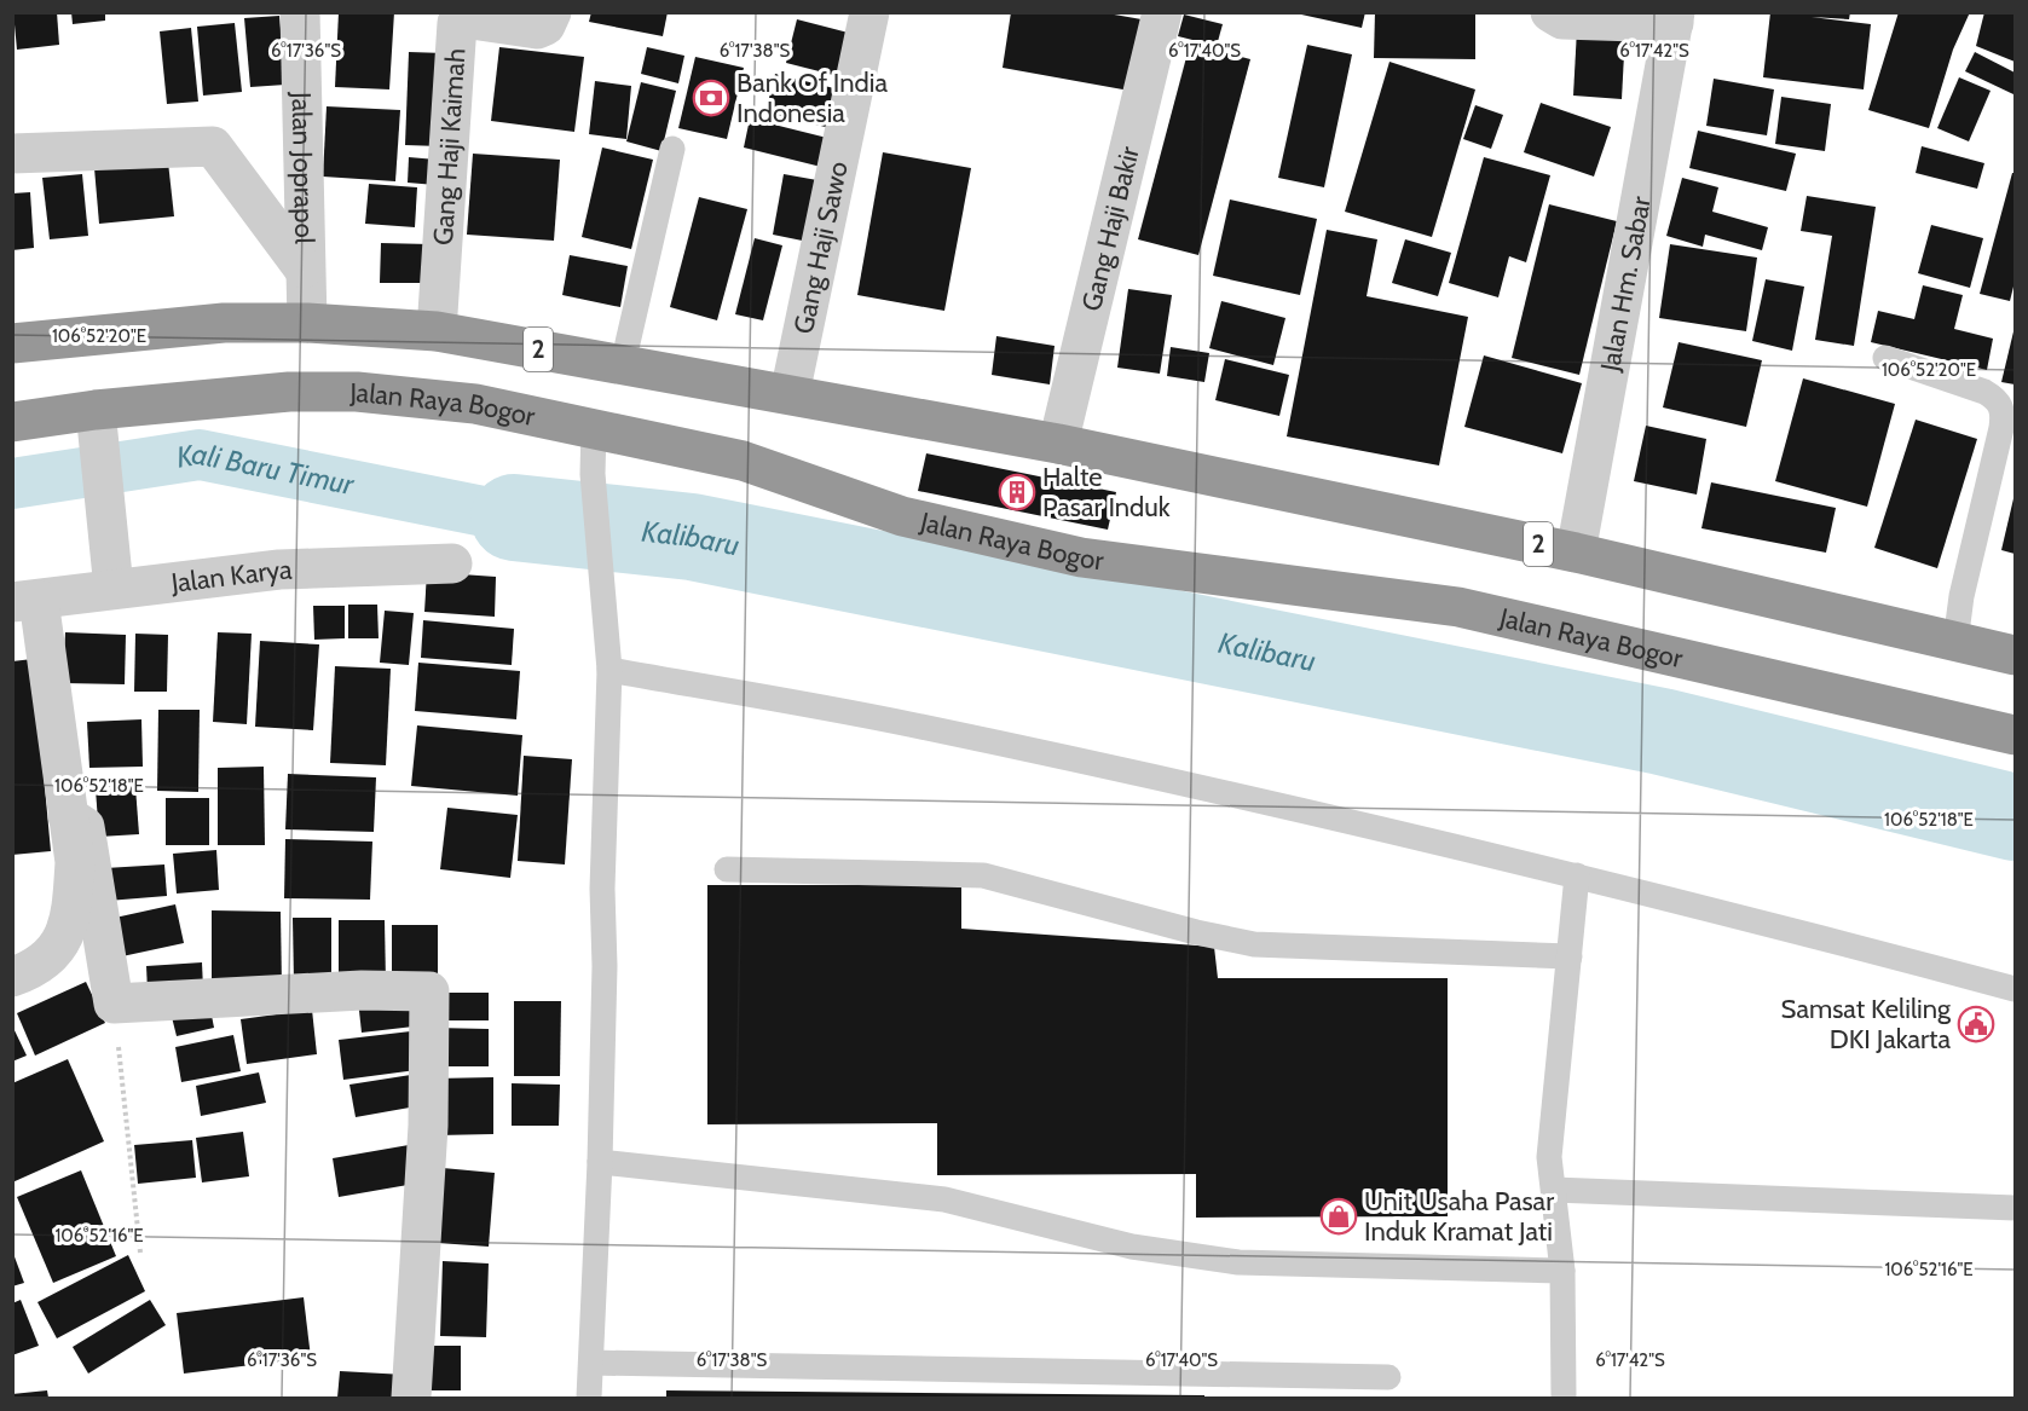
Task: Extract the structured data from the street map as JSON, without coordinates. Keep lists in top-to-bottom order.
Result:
{
  "streets": {
    "highway": ["2", "Jalan Raya Bogor"],
    "street": [
      "Gang Haji Kaimah",
      "Jalan Joprapol",
      "Gang Haji Bakir",
      "Gang Haji Sawo",
      "Jalan Hm. Sabar",
      "Jalan Karya"
    ]
  },
  "crossings": [
    ["Gang Haji Kaimah", "2"],
    ["Jalan Joprapol", "2"],
    ["Gang Haji Bakir", "2"],
    ["Gang Haji Sawo", "2"],
    ["Jalan Hm. Sabar", "2"]
  ],
  "water": ["Kali Baru Timur", "Kalibaru"],
  "places": {
    "bank": ["Bank Of India Indonesia"],
    "building": ["Halte Pasar Induk"],
    "public building": ["Samsat Keliling DKI Jakarta"],
    "shop": ["Unit Usaha Pasar Induk Kramat Jati"]
  },
  "coordinates": [
    "6°17'36\"S",
    "6°17'38\"S",
    "6°17'40\"S",
    "6°17'42\"S",
    "106°52'20\"E",
    "106°52'18\"E",
    "106°52'16\"E"
  ]
}
